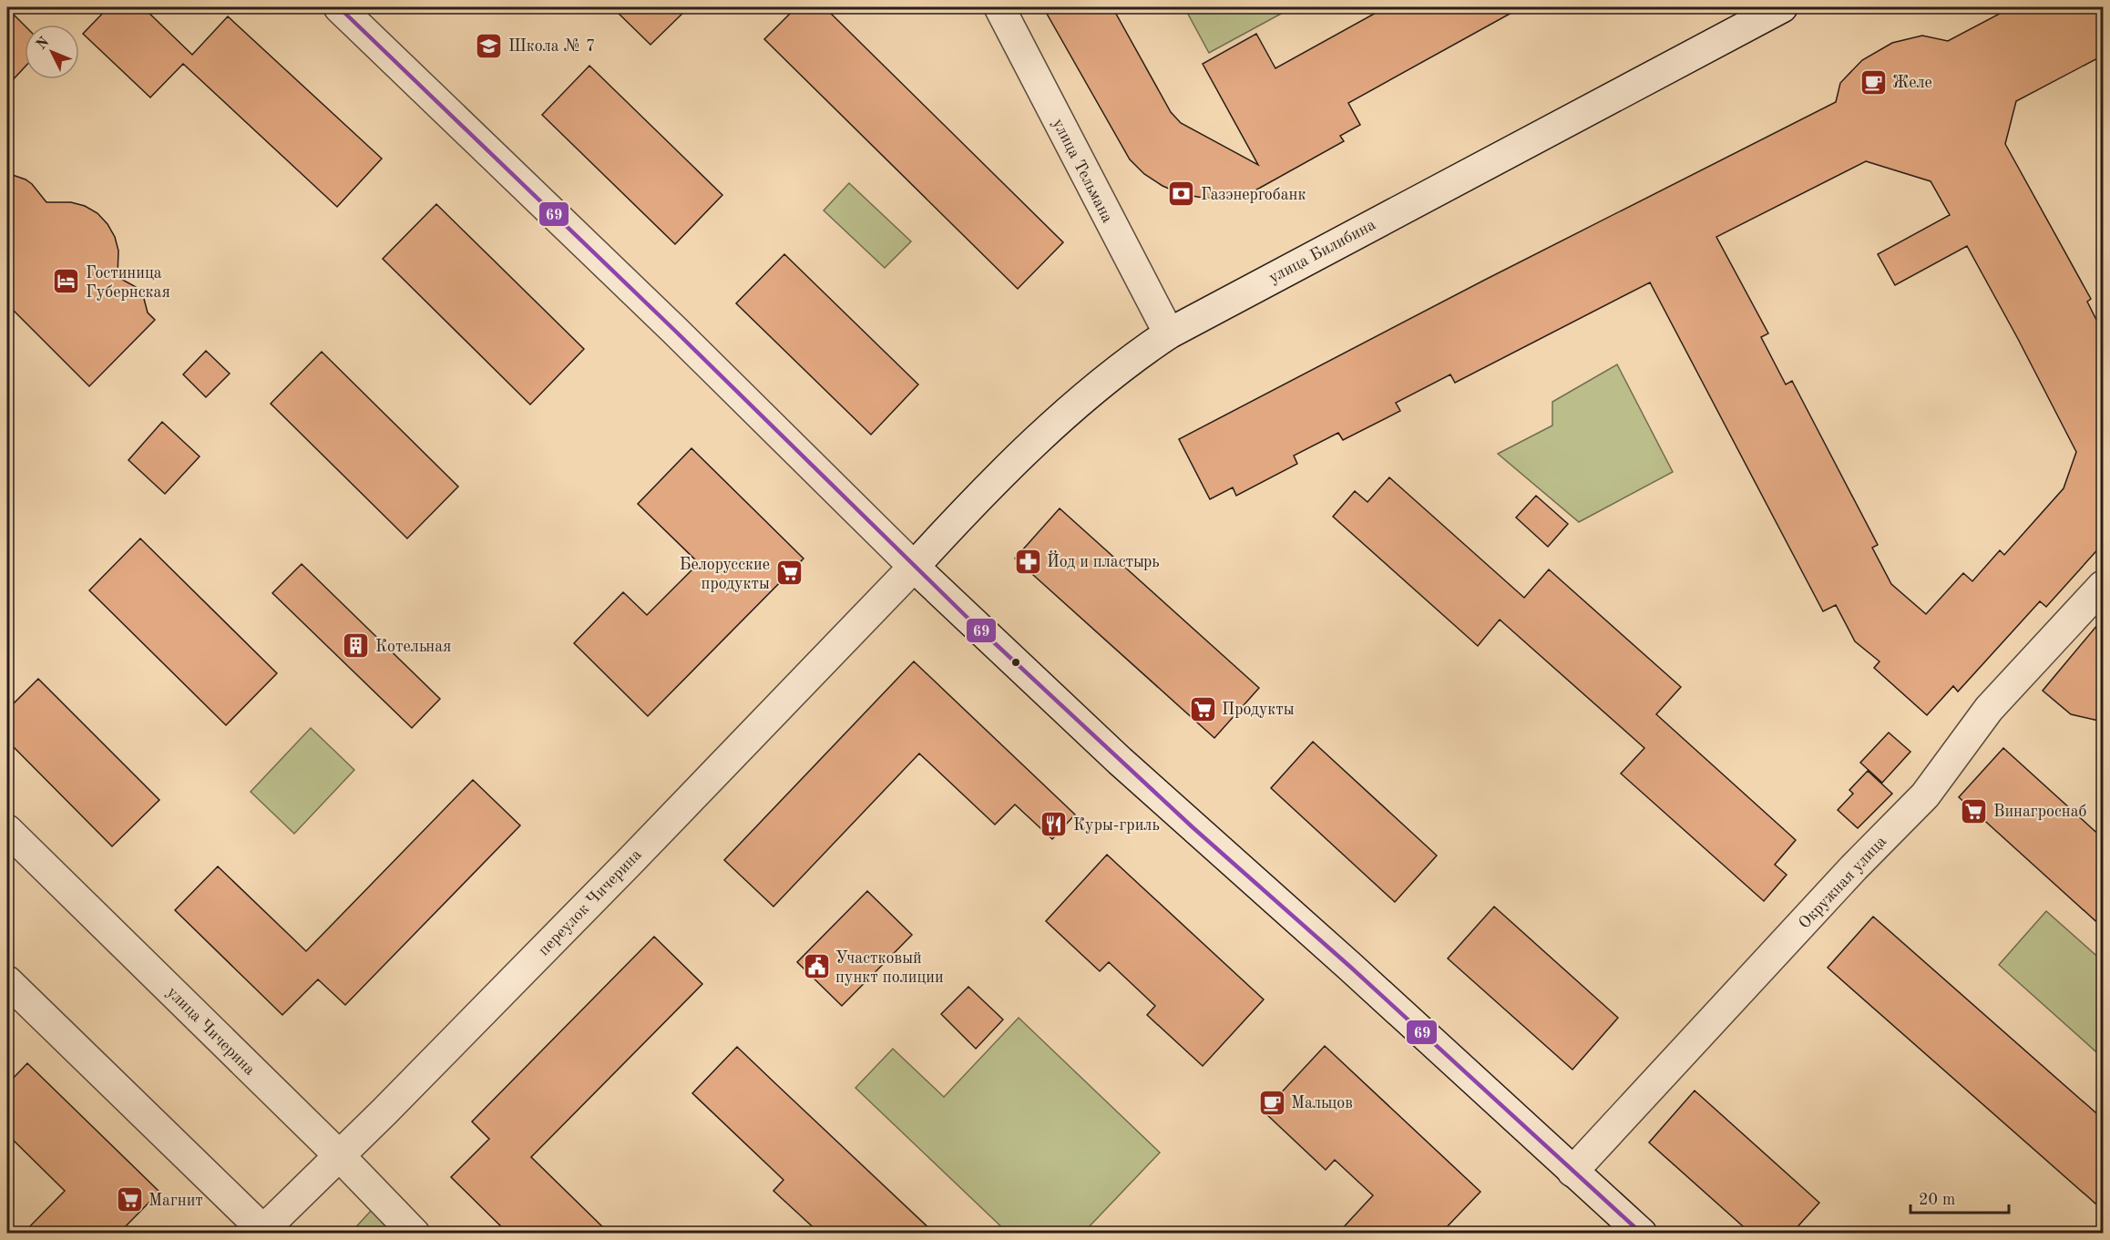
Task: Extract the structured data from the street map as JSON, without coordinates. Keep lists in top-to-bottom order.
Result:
{
  "streets": {
    "street": [
      "улица Тельмана",
      "улица Билибина",
      "Окружная улица",
      "переулок Чичерина",
      "улица Чичерина"
    ]
  },
  "crossings": [
    ["улица Тельмана", "улица Билибина"],
    ["улица Билибина", "переулок Чичерина"],
    ["переулок Чичерина", "улица Чичерина"]
  ],
  "places": {
    "school or university": ["Школа № 7"],
    "cafe": ["Желе", "Мальцов"],
    "bank": ["Газэнергобанк"],
    "hotel": ["Гостиница Губернская"],
    "pharmacy": ["Йод и пластырь"],
    "supermarket": [
      "Белорусские продукты",
      "Продукты",
      "Винагроснаб",
      "Магнит"
    ],
    "building": ["Котельная"],
    "restaurant": ["Куры-гриль"],
    "public building": ["Участковый пункт полиции"]
  },
  "lines": ["transit line 69"],
  "scale_bar": "20 m",
  "north": "top left"
}
